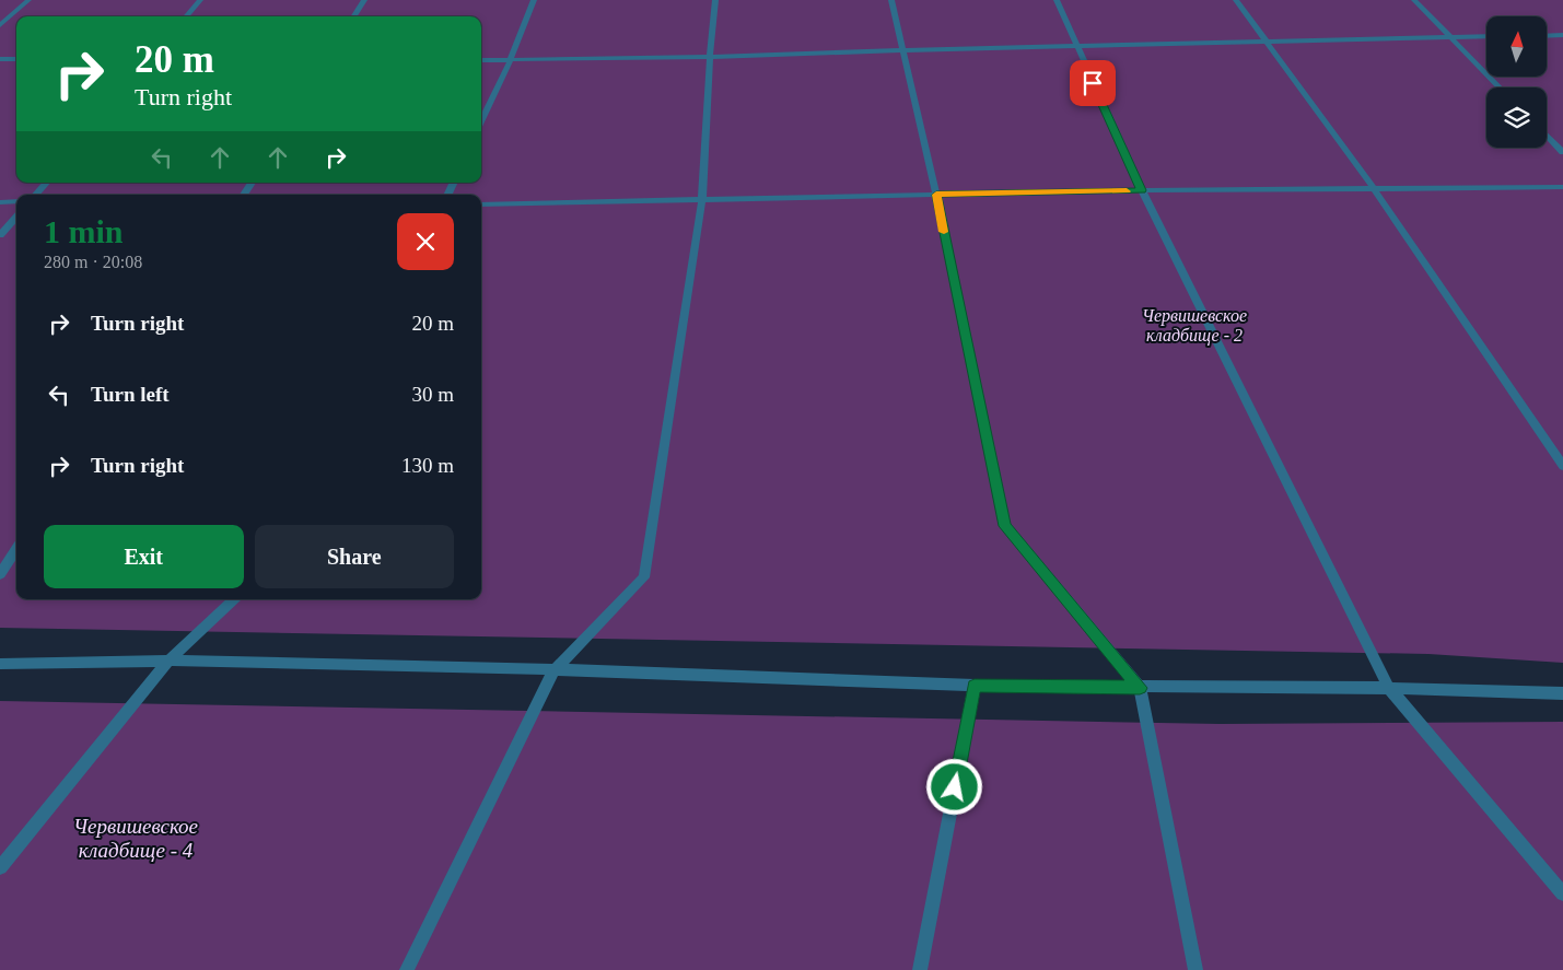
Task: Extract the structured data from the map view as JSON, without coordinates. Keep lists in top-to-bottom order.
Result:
{
  "parks": ["Червишевское кладбище - 2", "Червишевское кладбище - 4"],
  "north": "top",
  "page": {
    "turn": ["20 m", "Turn right"],
    "heading": ["1 min", "280 m · 20:08"],
    "list": [
      {
        "name": "Turn right",
        "value": "20 m"
      },
      {
        "name": "Turn left",
        "value": "30 m"
      },
      {
        "name": "Turn right",
        "value": "130 m"
      }
    ],
    "buttons": ["Exit", "Share"]
  }
}
